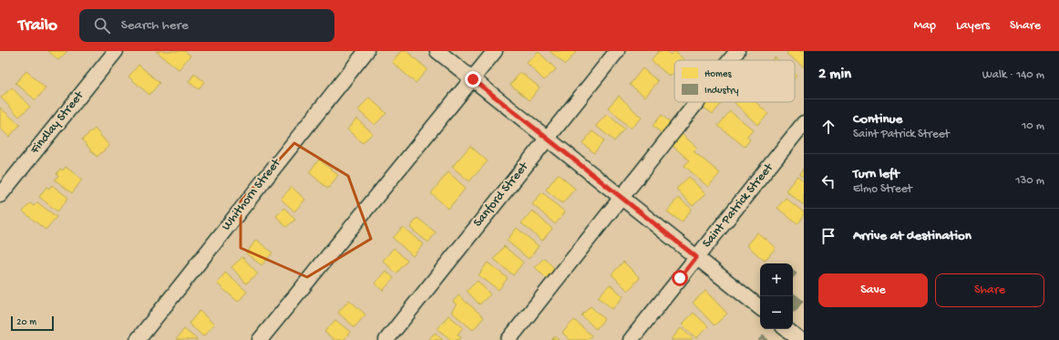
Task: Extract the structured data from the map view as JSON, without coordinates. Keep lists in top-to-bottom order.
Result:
{
  "streets": {
    "street": [
      "Findlay Street",
      "Whithorn Street",
      "Sanford Street",
      "Saint Patrick Street"
    ]
  },
  "legend": ["Homes", "Industry"],
  "scale_bar": "20 m",
  "page": {
    "header": "Trailo",
    "search": "Search here",
    "nav": ["Map", "Layers", "Share"],
    "heading": ["2 min", "Walk · 140 m"],
    "list": [
      ["Continue", "Saint Patrick Street", "10 m"],
      ["Turn left", "Elmo Street", "130 m"],
      "Arrive at destination"
    ],
    "buttons": ["Save", "Share"],
    "map_buttons": ["+", "−"],
    "scale": "20 m"
  }
}
